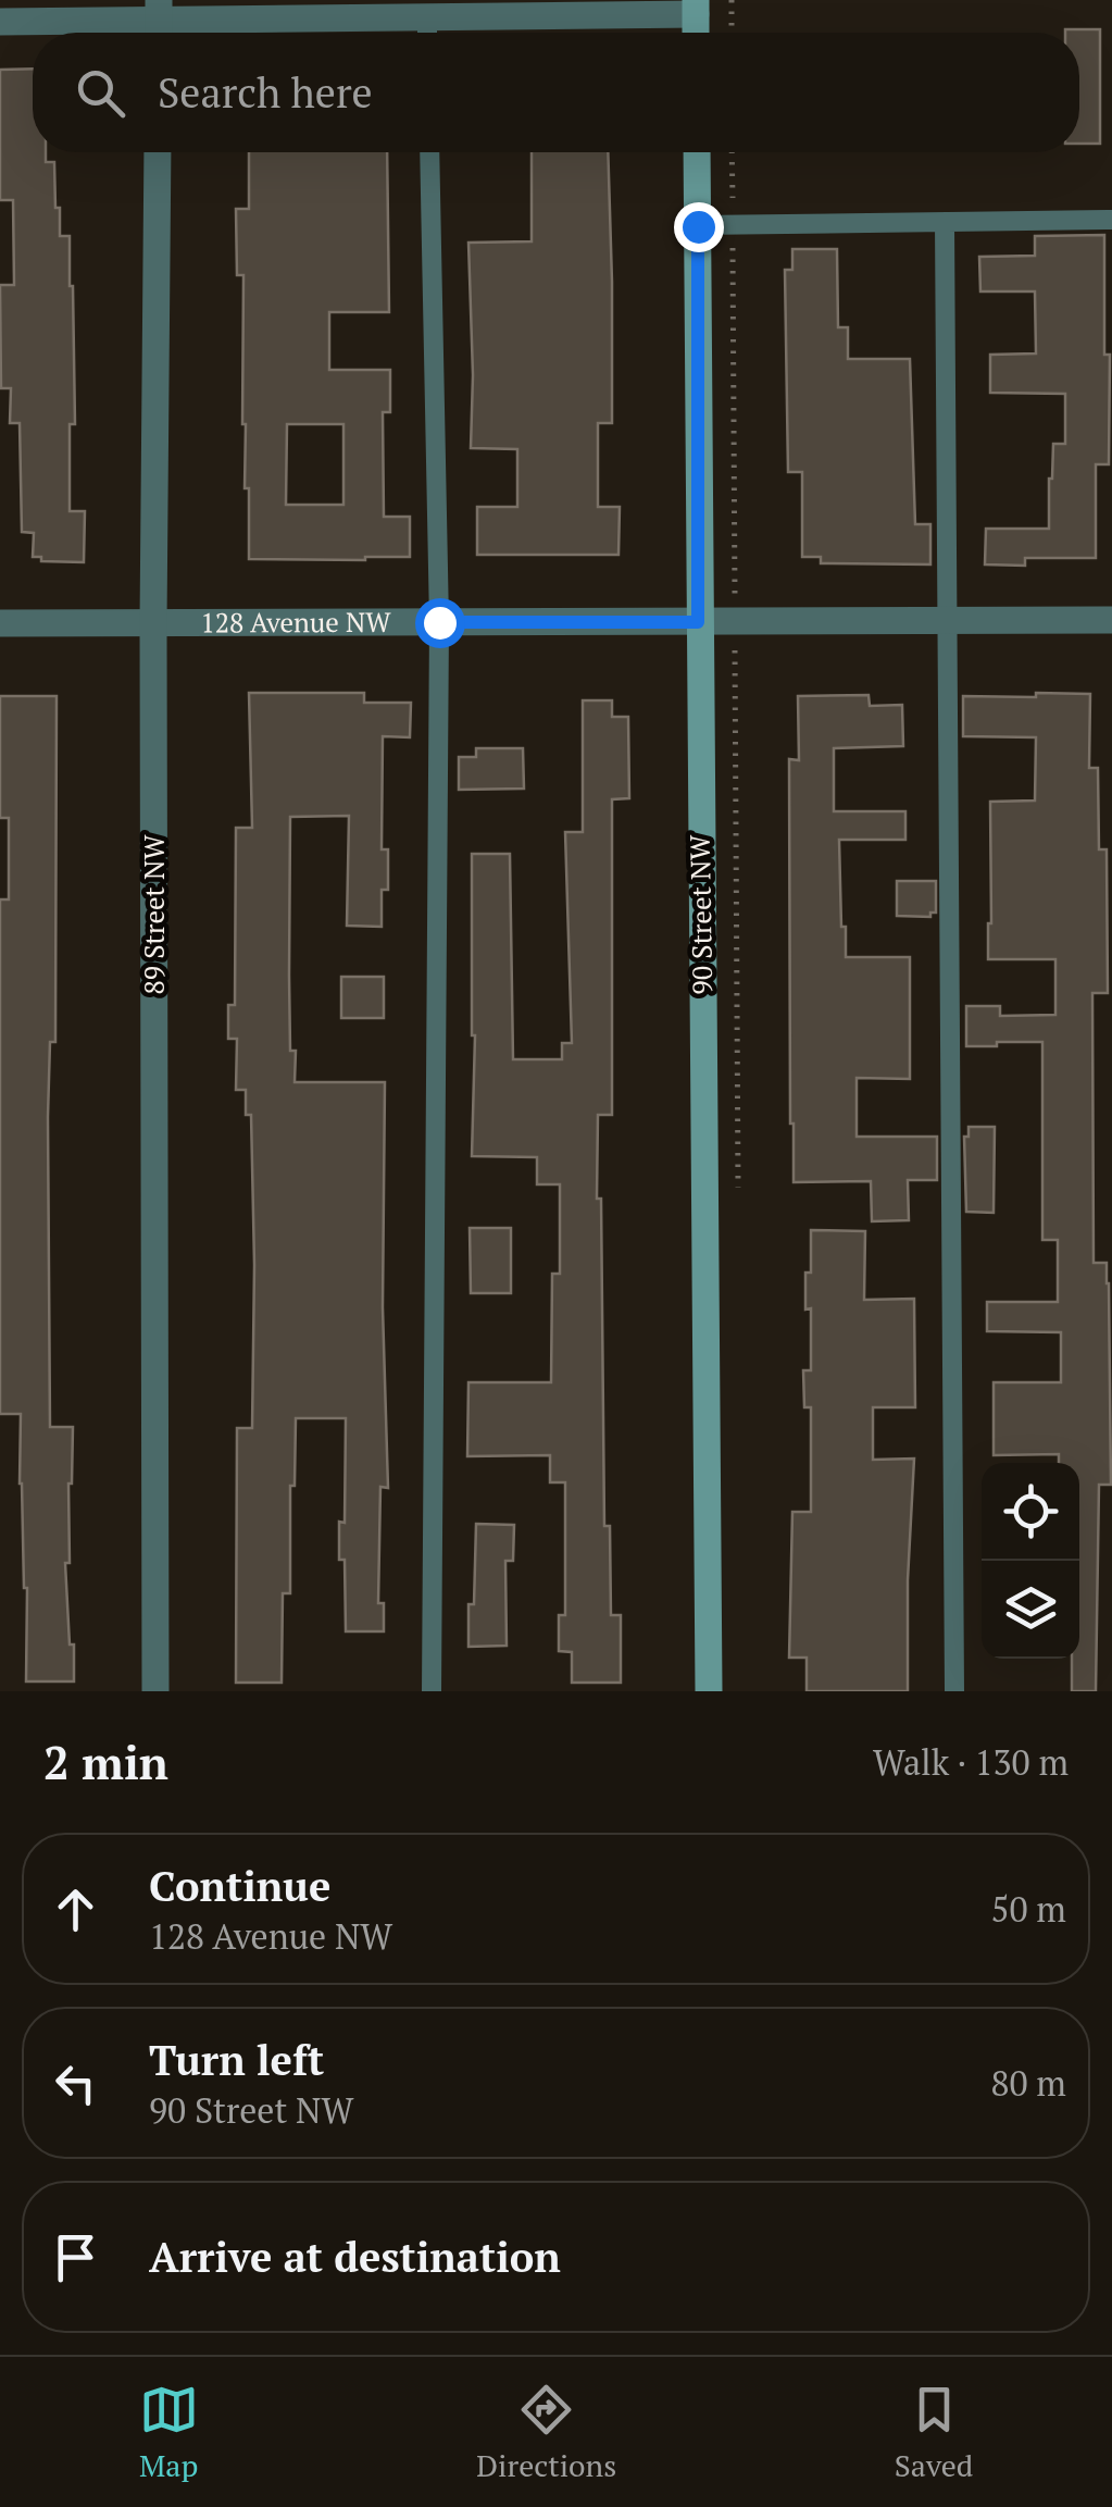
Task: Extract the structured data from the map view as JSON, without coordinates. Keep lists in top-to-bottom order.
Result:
{
  "streets": {
    "street": ["128 Avenue NW", "89 Street NW", "90 Street NW"]
  },
  "crossings": [
    ["128 Avenue NW", "89 Street NW"],
    ["128 Avenue NW", "90 Street NW"]
  ],
  "page": {
    "search": "Search here",
    "heading": ["2 min", "Walk · 130 m"],
    "list": [
      ["Continue", "128 Avenue NW", "50 m"],
      ["Turn left", "90 Street NW", "80 m"],
      "Arrive at destination"
    ],
    "nav": ["Map", "Directions", "Saved"]
  }
}
